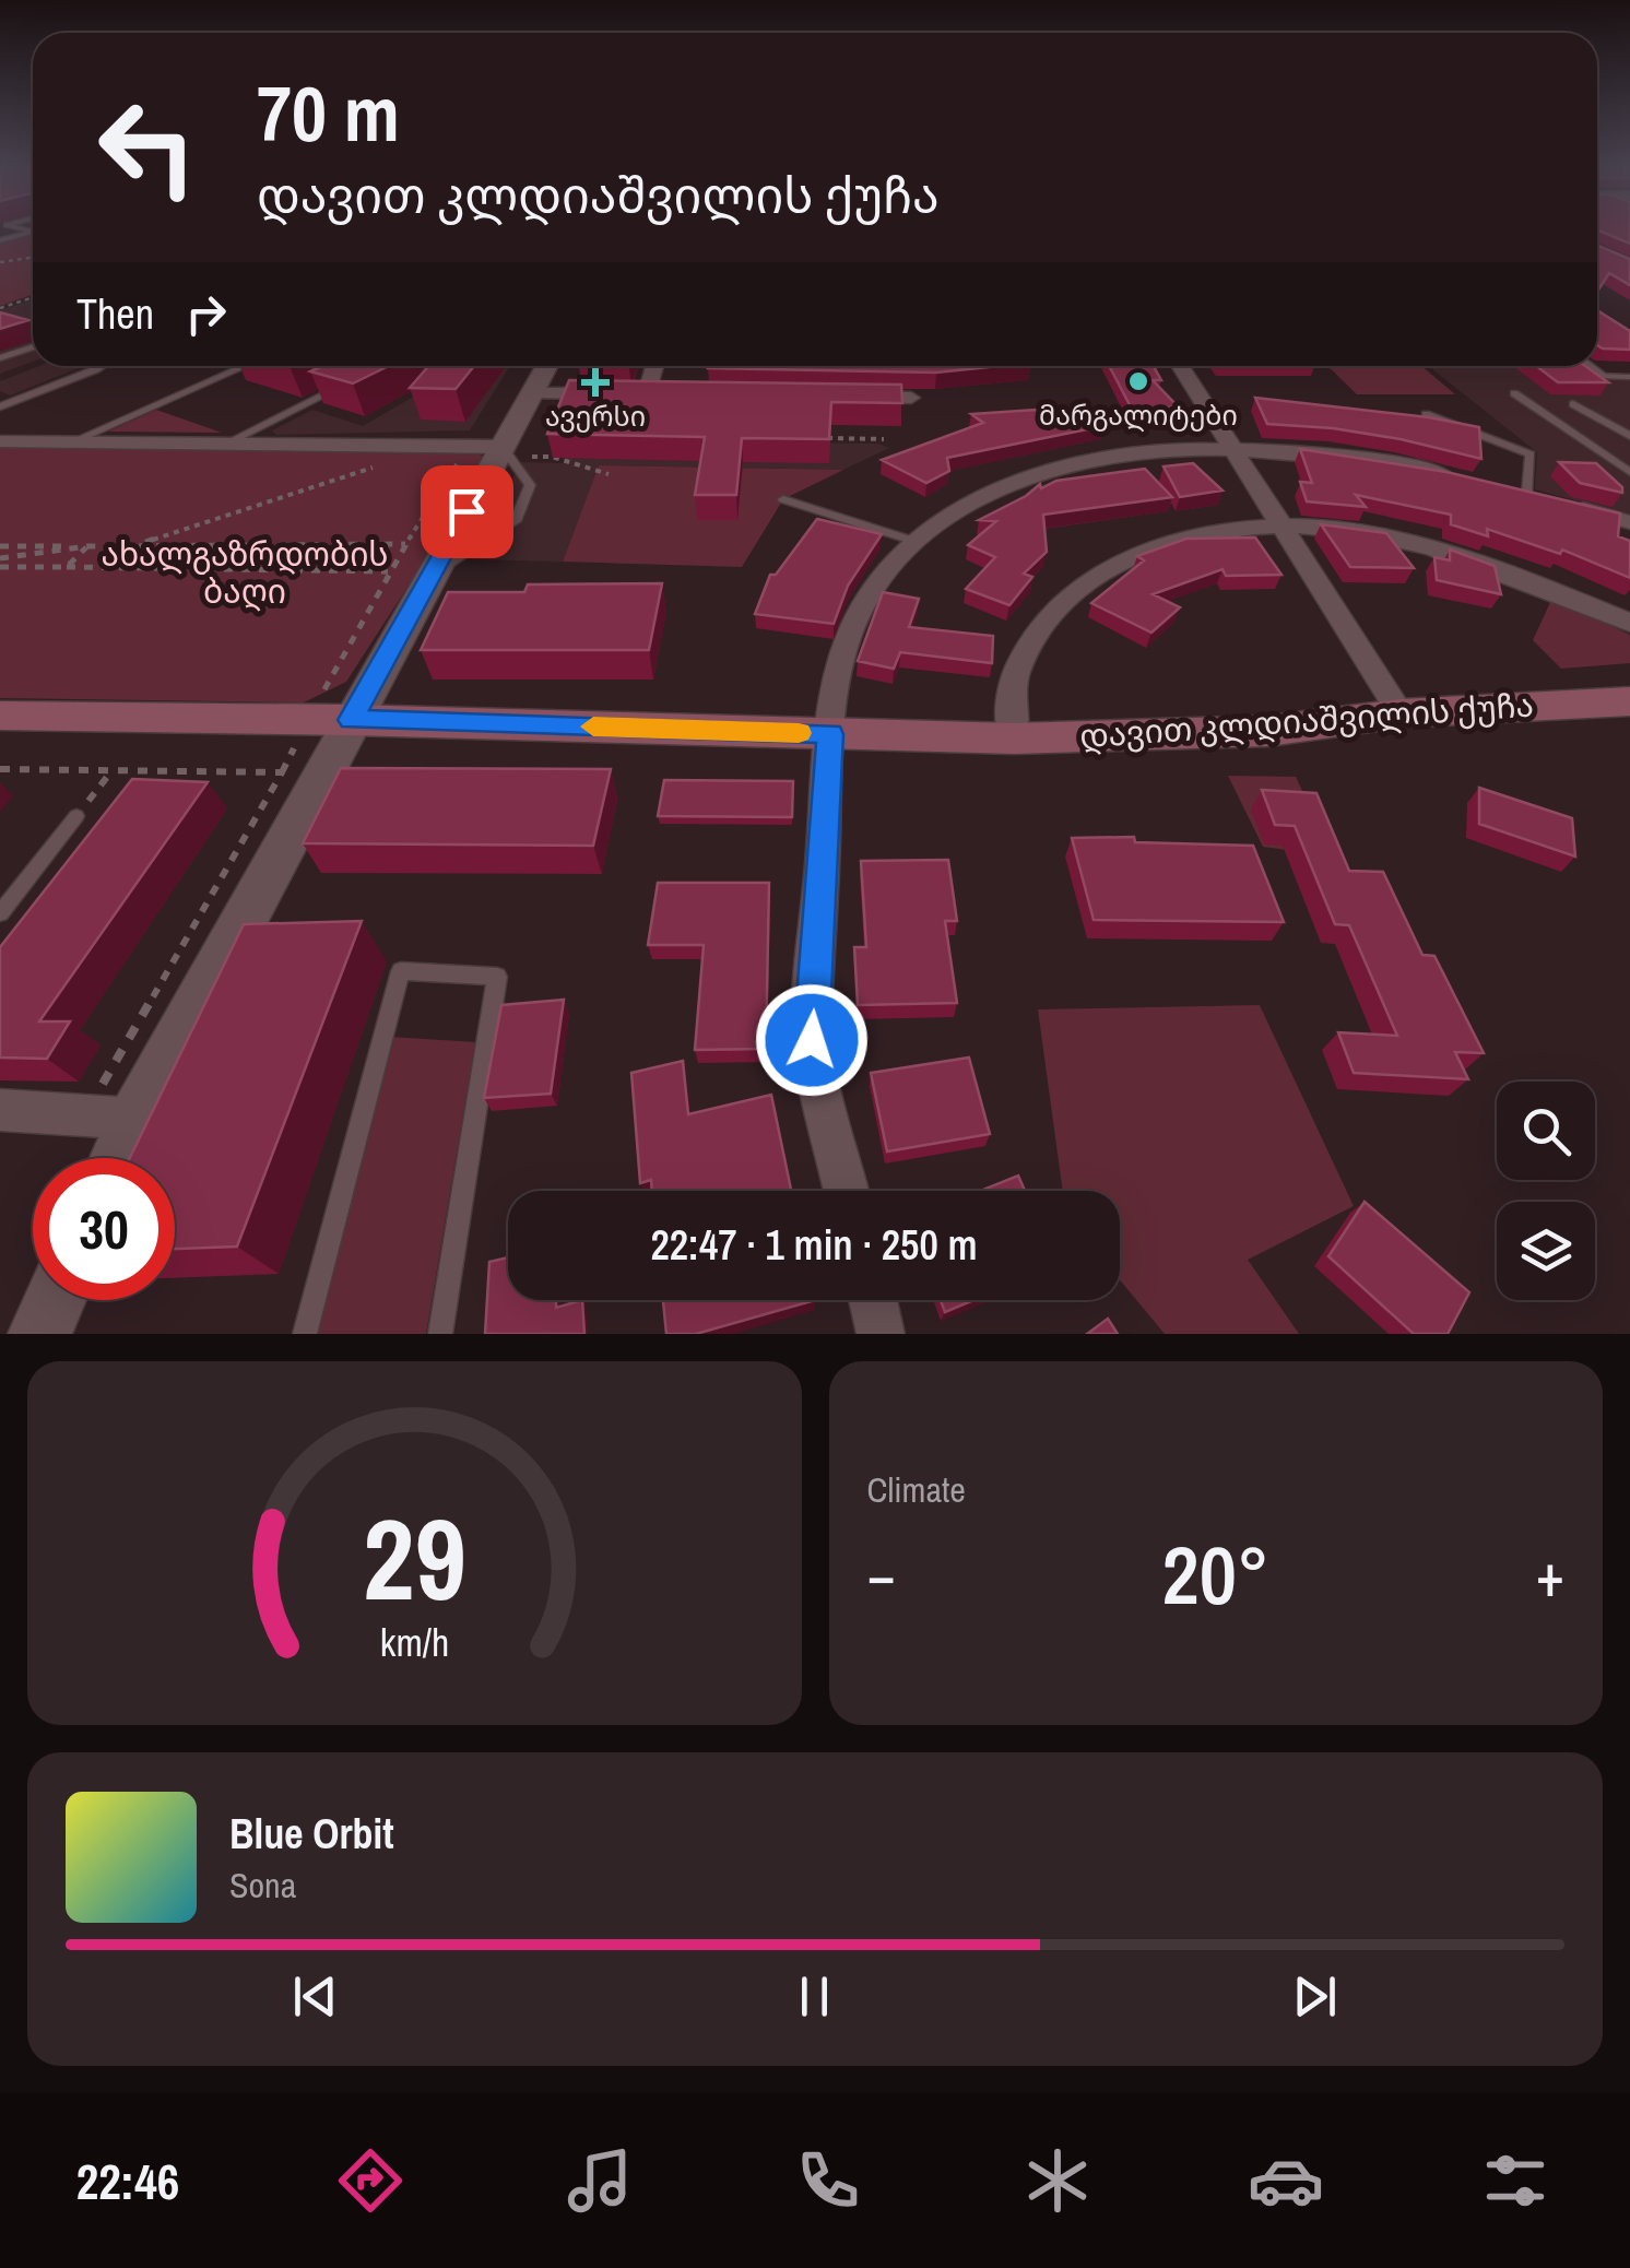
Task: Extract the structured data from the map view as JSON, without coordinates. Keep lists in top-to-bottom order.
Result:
{
  "streets": {
    "main road": ["დავით კლდიაშვილის ქუჩა"]
  },
  "parks": ["ახალგაზრდობის ბაღი"],
  "places": {
    "other": ["მარგალიტები"],
    "health": ["ავერსი"]
  },
  "page": {
    "turn": ["70 m", "დავით კლდიაშვილის ქუჩა"],
    "then": "Then",
    "limit": "30",
    "trip": "22:47 · 1 min · 250 m",
    "tile": "Climate",
    "heat": ["−", "20°", "+"],
    "song": ["Blue Orbit", "Sona"],
    "tabs": "22:46",
    "gauge": ["29", "km/h"]
  }
}
